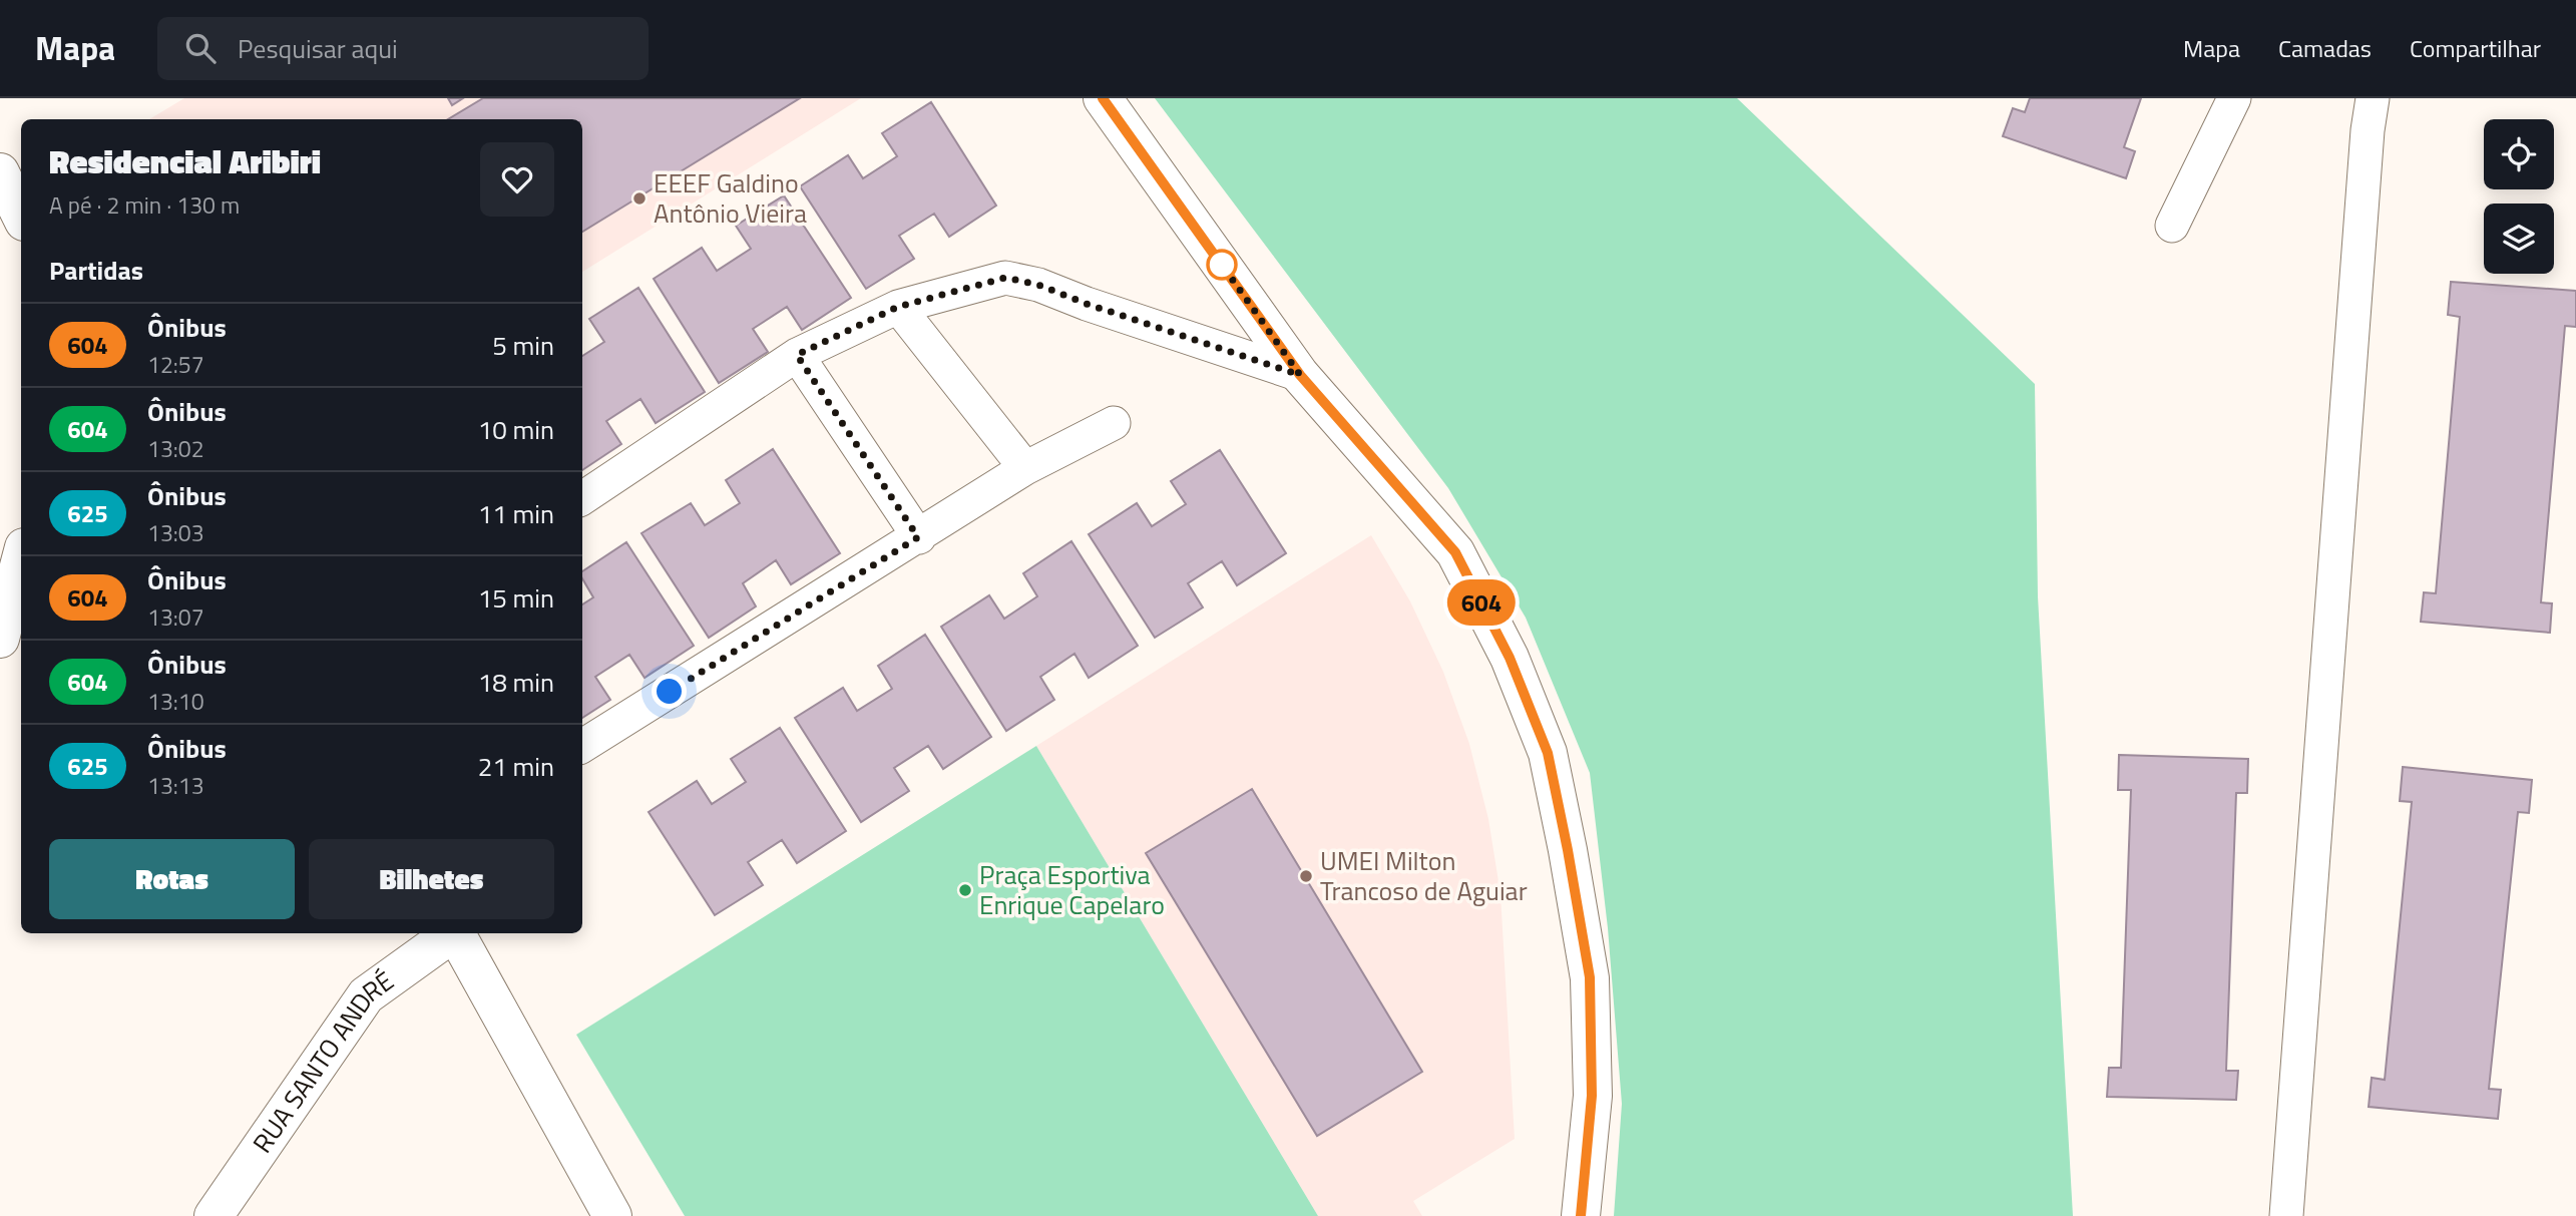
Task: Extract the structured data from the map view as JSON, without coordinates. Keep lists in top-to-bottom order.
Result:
{
  "streets": {
    "street": ["RUA SANTO ANDRÉ"]
  },
  "places": ["EEEF Galdino Antônio Vieira", "UMEI Milton Trancoso de Aguiar", "Praça Esportiva Enrique Capelaro"],
  "lines": ["bus line 604"],
  "page": {
    "header": "Mapa",
    "search": "Pesquisar aqui",
    "nav": ["Mapa", "Camadas", "Compartilhar"],
    "on_map": "604",
    "heading": [
      ["Residencial Aribiri", "A pé · 2 min · 130 m"],
      "Partidas"
    ],
    "list": [
      {
        "mark": "604",
        "name": "Ônibus",
        "note": "12:57",
        "value": "5 min"
      },
      {
        "mark": "604",
        "name": "Ônibus",
        "note": "13:02",
        "value": "10 min"
      },
      {
        "mark": "625",
        "name": "Ônibus",
        "note": "13:03",
        "value": "11 min"
      },
      {
        "mark": "604",
        "name": "Ônibus",
        "note": "13:07",
        "value": "15 min"
      },
      {
        "mark": "604",
        "name": "Ônibus",
        "note": "13:10",
        "value": "18 min"
      },
      {
        "mark": "625",
        "name": "Ônibus",
        "note": "13:13",
        "value": "21 min"
      }
    ],
    "buttons": ["Rotas", "Bilhetes"]
  }
}
